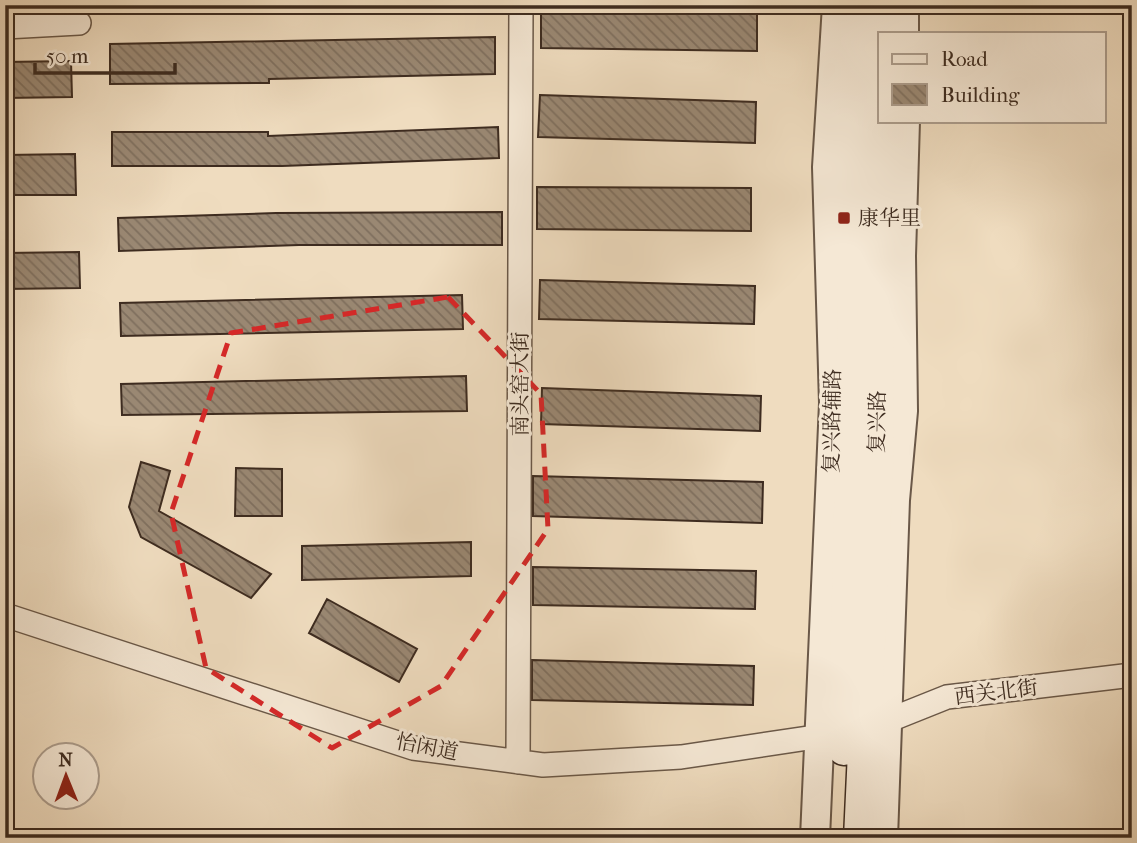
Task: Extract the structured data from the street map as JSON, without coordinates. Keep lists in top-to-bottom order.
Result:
{
  "streets": {
    "main road": ["复兴路"],
    "street": [
      "南头窑大街",
      "复兴路辅路",
      "西关北街",
      "怡闲道"
    ]
  },
  "crossings": [
    ["南头窑大街", "怡闲道"],
    ["复兴路辅路", "复兴路"],
    ["复兴路辅路", "西关北街"],
    ["复兴路辅路", "怡闲道"],
    ["复兴路", "西关北街"],
    ["复兴路", "怡闲道"],
    ["西关北街", "怡闲道"]
  ],
  "places": {
    "transit": ["康华里"]
  },
  "legend": ["Road", "Building"],
  "scale_bar": "50 m",
  "north": "top"
}
